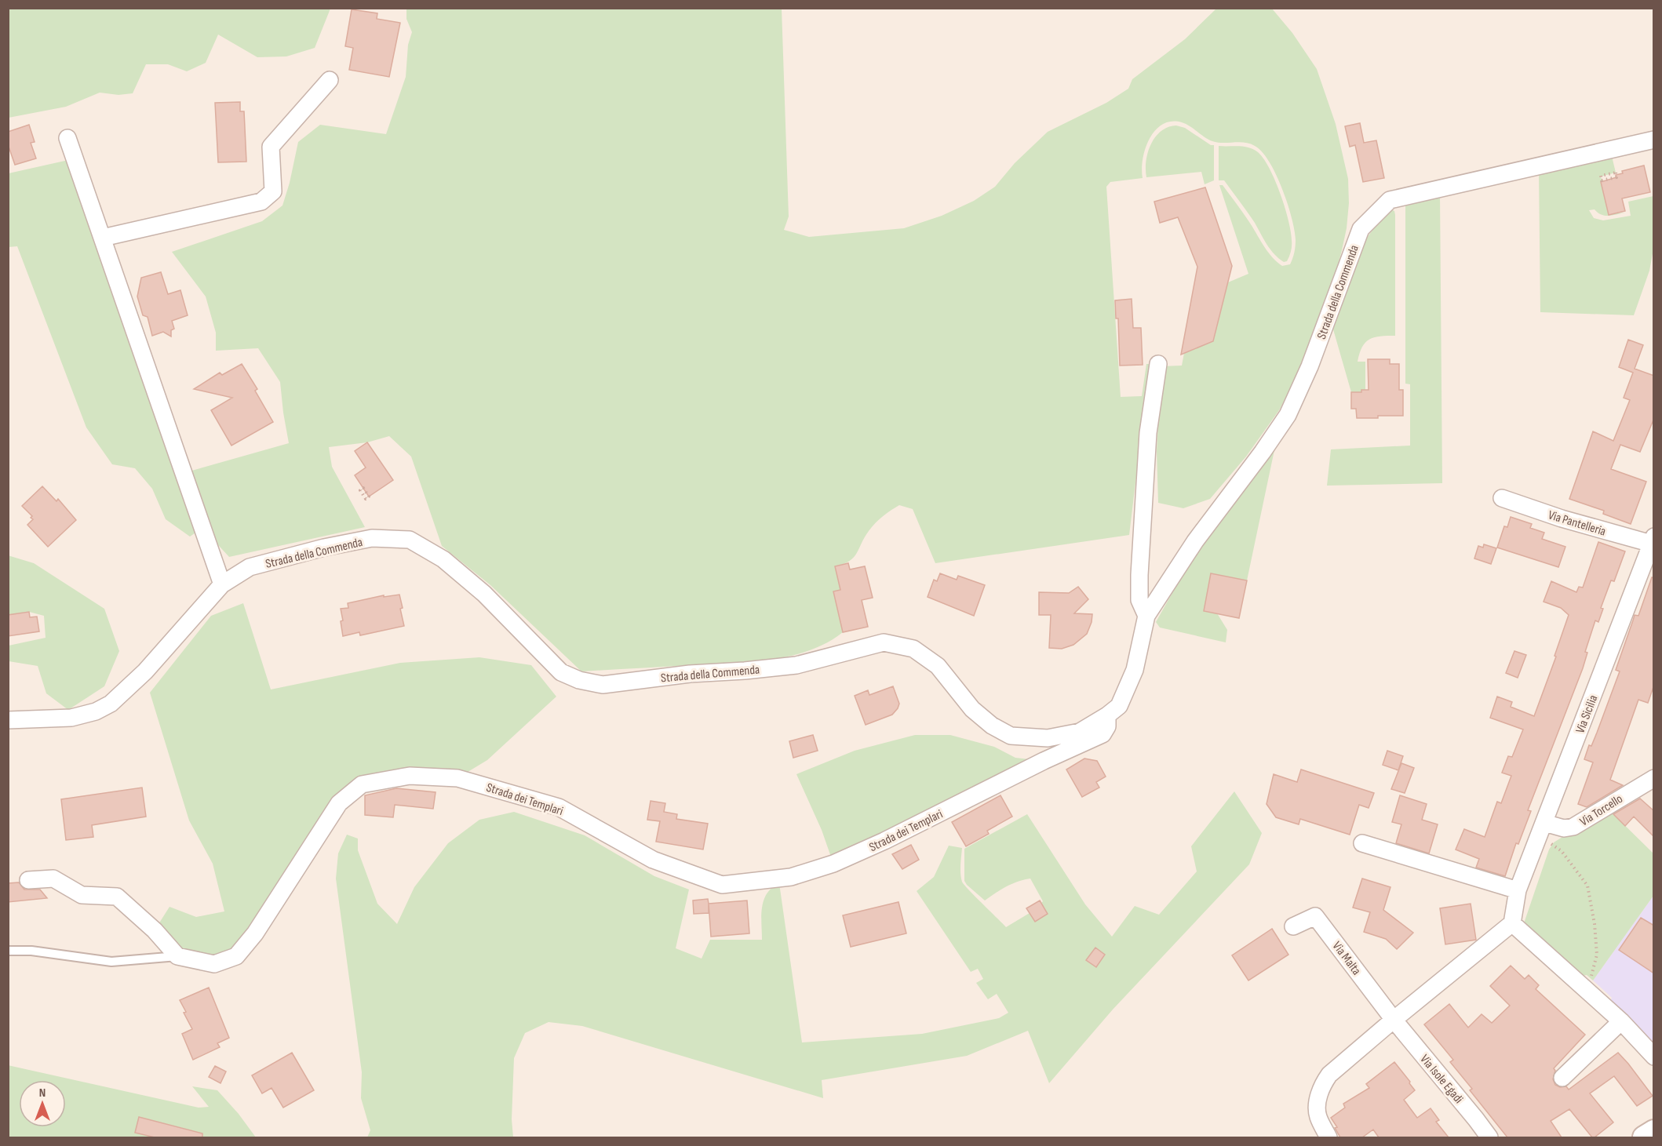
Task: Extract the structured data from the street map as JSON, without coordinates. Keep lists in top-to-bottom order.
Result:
{
  "streets": {
    "street": [
      "Strada della Commenda",
      "Via Pantelleria",
      "Via Sicilia",
      "Strada dei Templari",
      "Via Torcello",
      "Via Malta",
      "Via Isole Egadi"
    ]
  },
  "crossings": [
    ["Strada della Commenda", "Strada dei Templari"],
    ["Via Pantelleria", "Via Sicilia"],
    ["Via Sicilia", "Via Torcello"],
    ["Via Malta", "Via Isole Egadi"]
  ],
  "north": "top"
}
